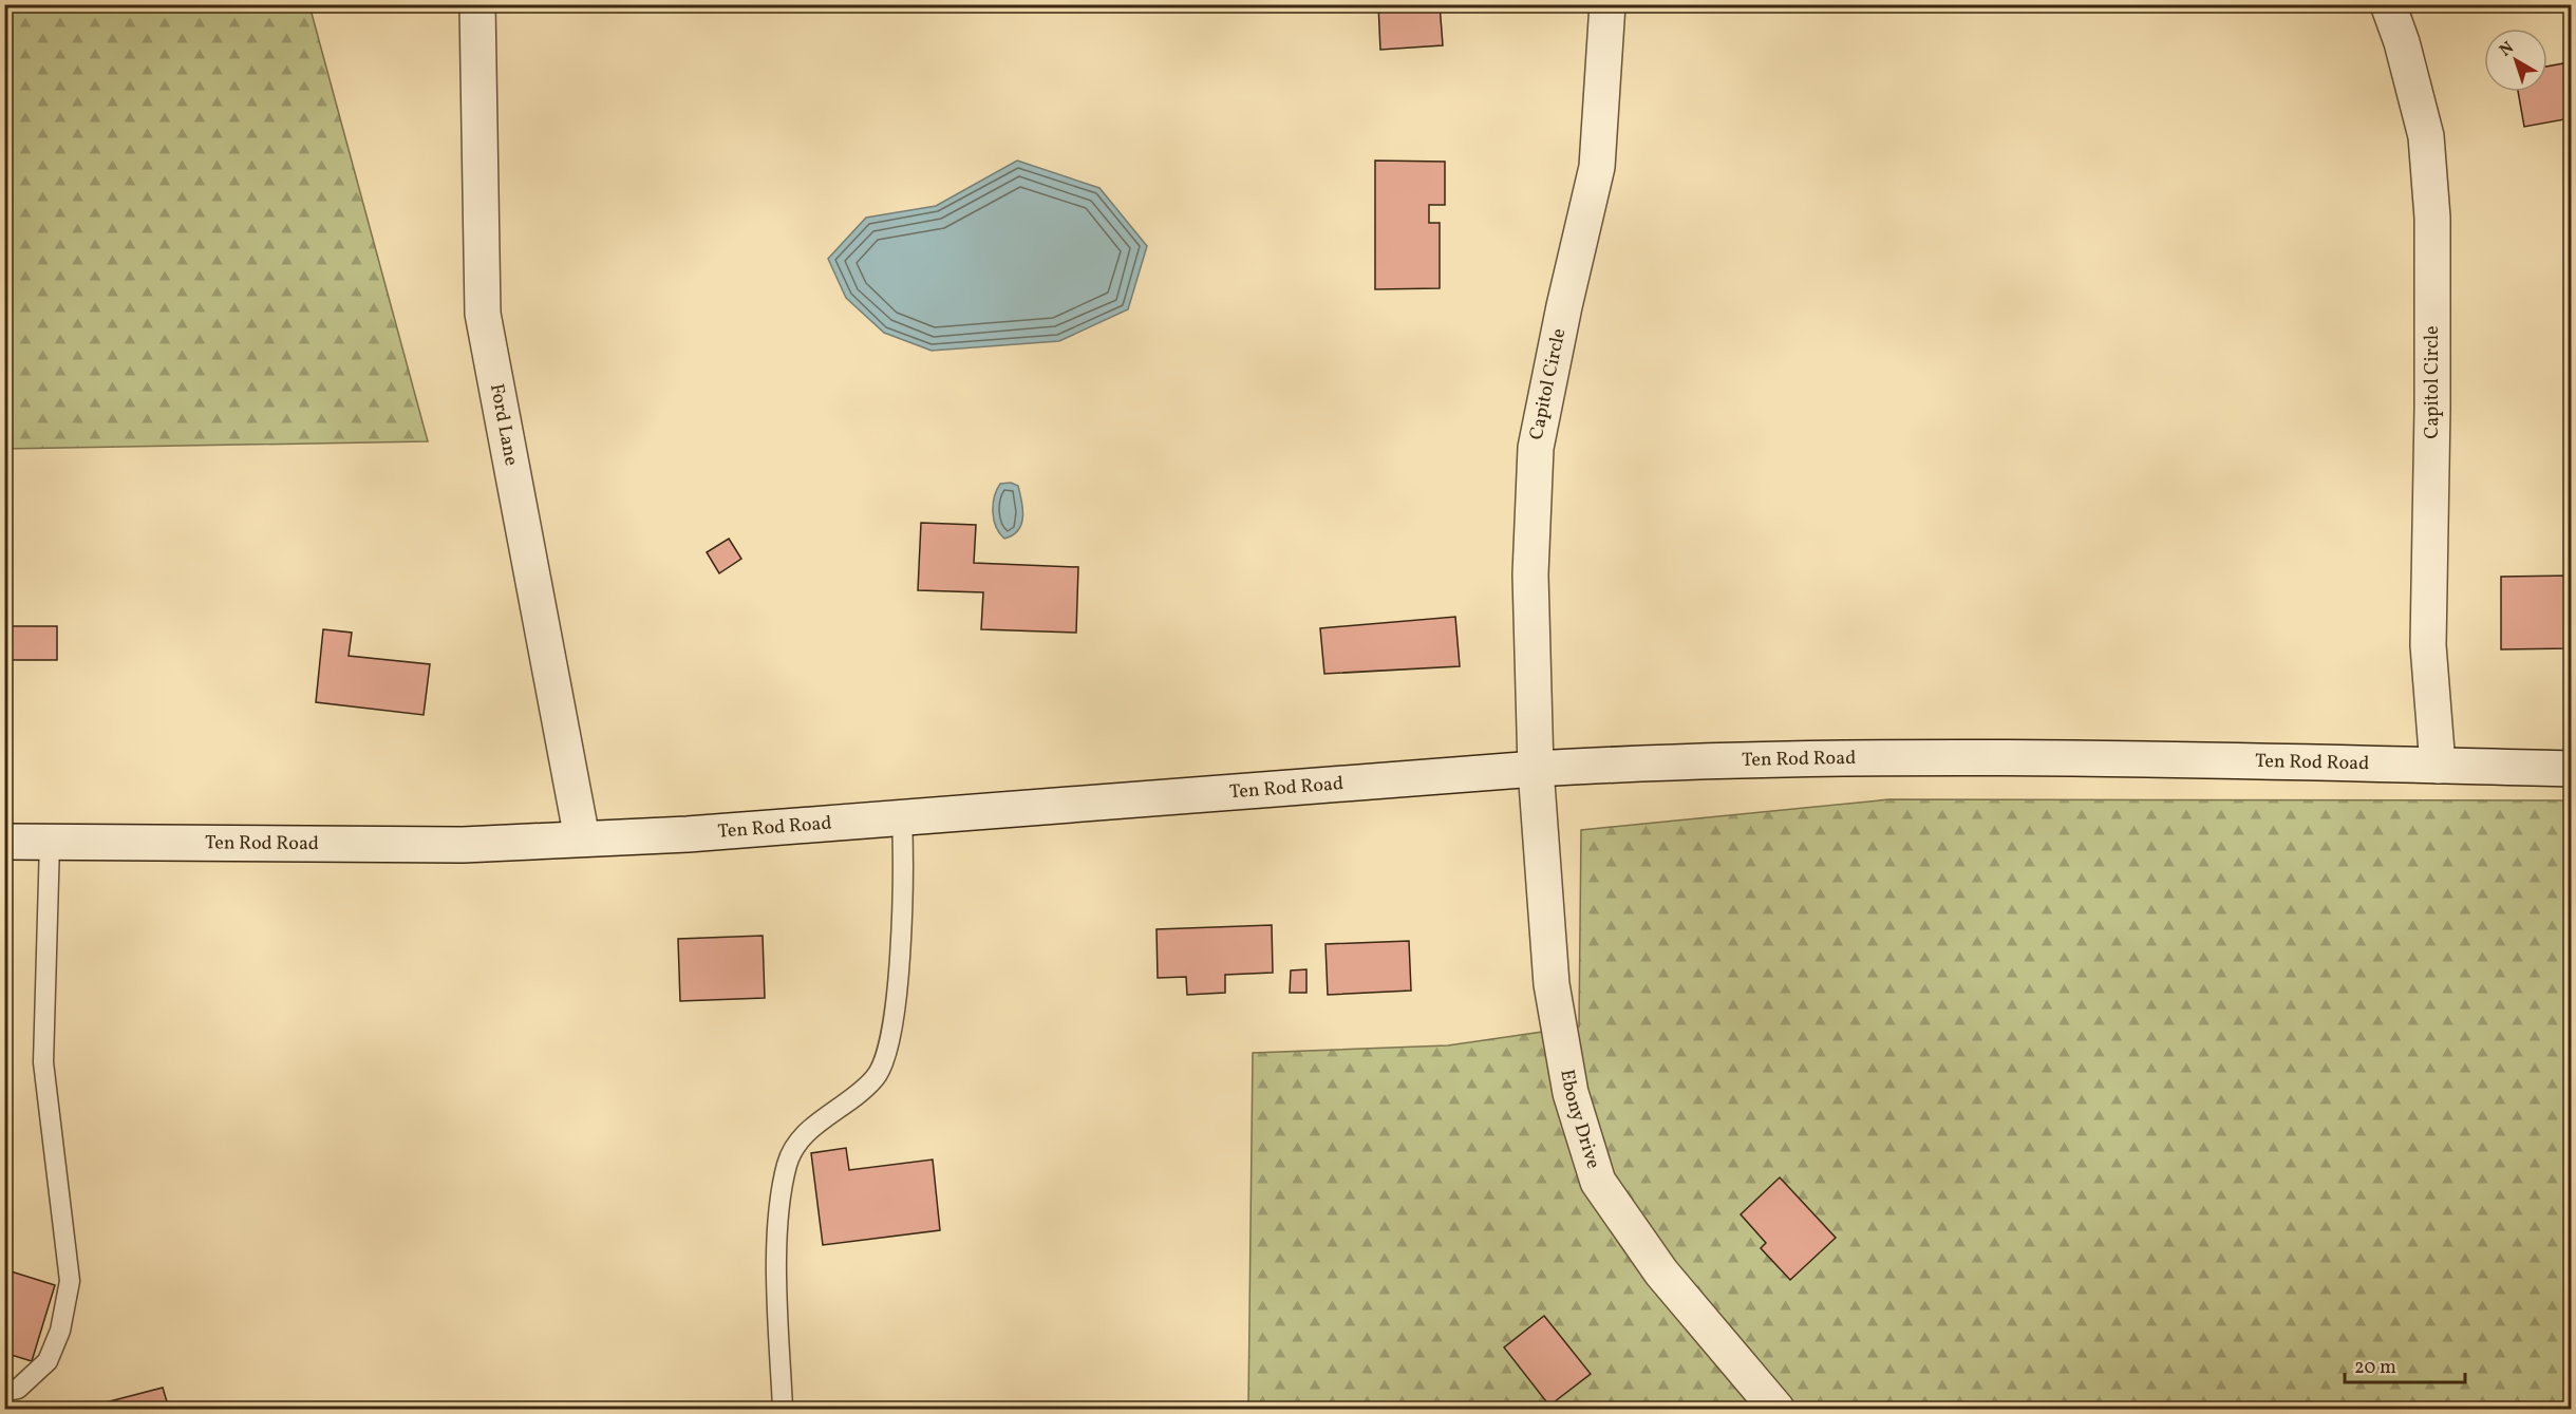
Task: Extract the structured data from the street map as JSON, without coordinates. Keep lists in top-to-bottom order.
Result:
{
  "streets": {
    "street": [
      "Capitol Circle",
      "Ford Lane",
      "Ten Rod Road",
      "Ebony Drive"
    ]
  },
  "crossings": [
    ["Capitol Circle", "Ten Rod Road"],
    ["Capitol Circle", "Ebony Drive"],
    ["Ford Lane", "Ten Rod Road"],
    ["Ten Rod Road", "Ebony Drive"]
  ],
  "scale_bar": "20 m",
  "north": "top left"
}
